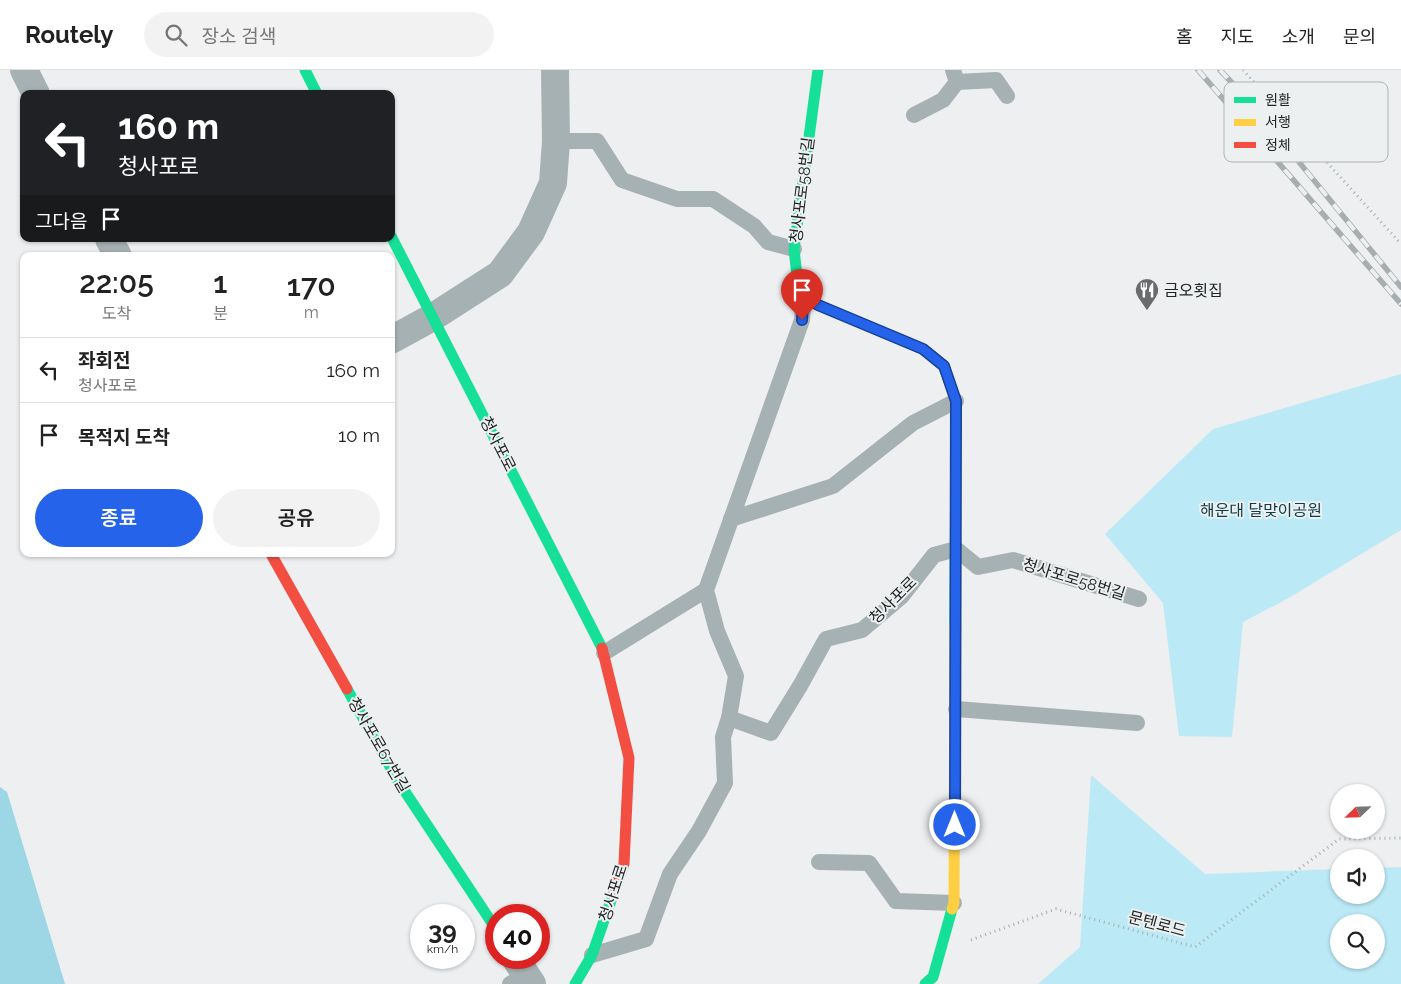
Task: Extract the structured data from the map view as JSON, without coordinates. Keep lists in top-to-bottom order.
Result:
{
  "streets": {
    "street": ["청사포로58번길", "청사포로", "청사포로67번길"],
    "path": ["문텐로드"]
  },
  "crossings": [
    ["청사포로58번길", "청사포로"]
  ],
  "parks": ["해운대 달맞이공원"],
  "places": {
    "restaurant": ["금오횟집"]
  },
  "legend": ["원활", "서행", "정체"],
  "north": "bottom left",
  "page": {
    "header": "Routely",
    "search": "장소 검색",
    "nav": [
      "홈",
      "지도",
      "소개",
      "문의"
    ],
    "turn": ["160 m", "청사포로"],
    "then": "그다음",
    "eta": [
      "22:05",
      "도착",
      "1",
      "분",
      "170",
      "m"
    ],
    "list": [
      {
        "name": "좌회전",
        "note": "청사포로",
        "value": "160 m"
      },
      {
        "name": "목적지 도착",
        "value": "10 m"
      }
    ],
    "buttons": ["종료", "공유"],
    "speed": "39 km/h",
    "limit": "40"
  }
}
